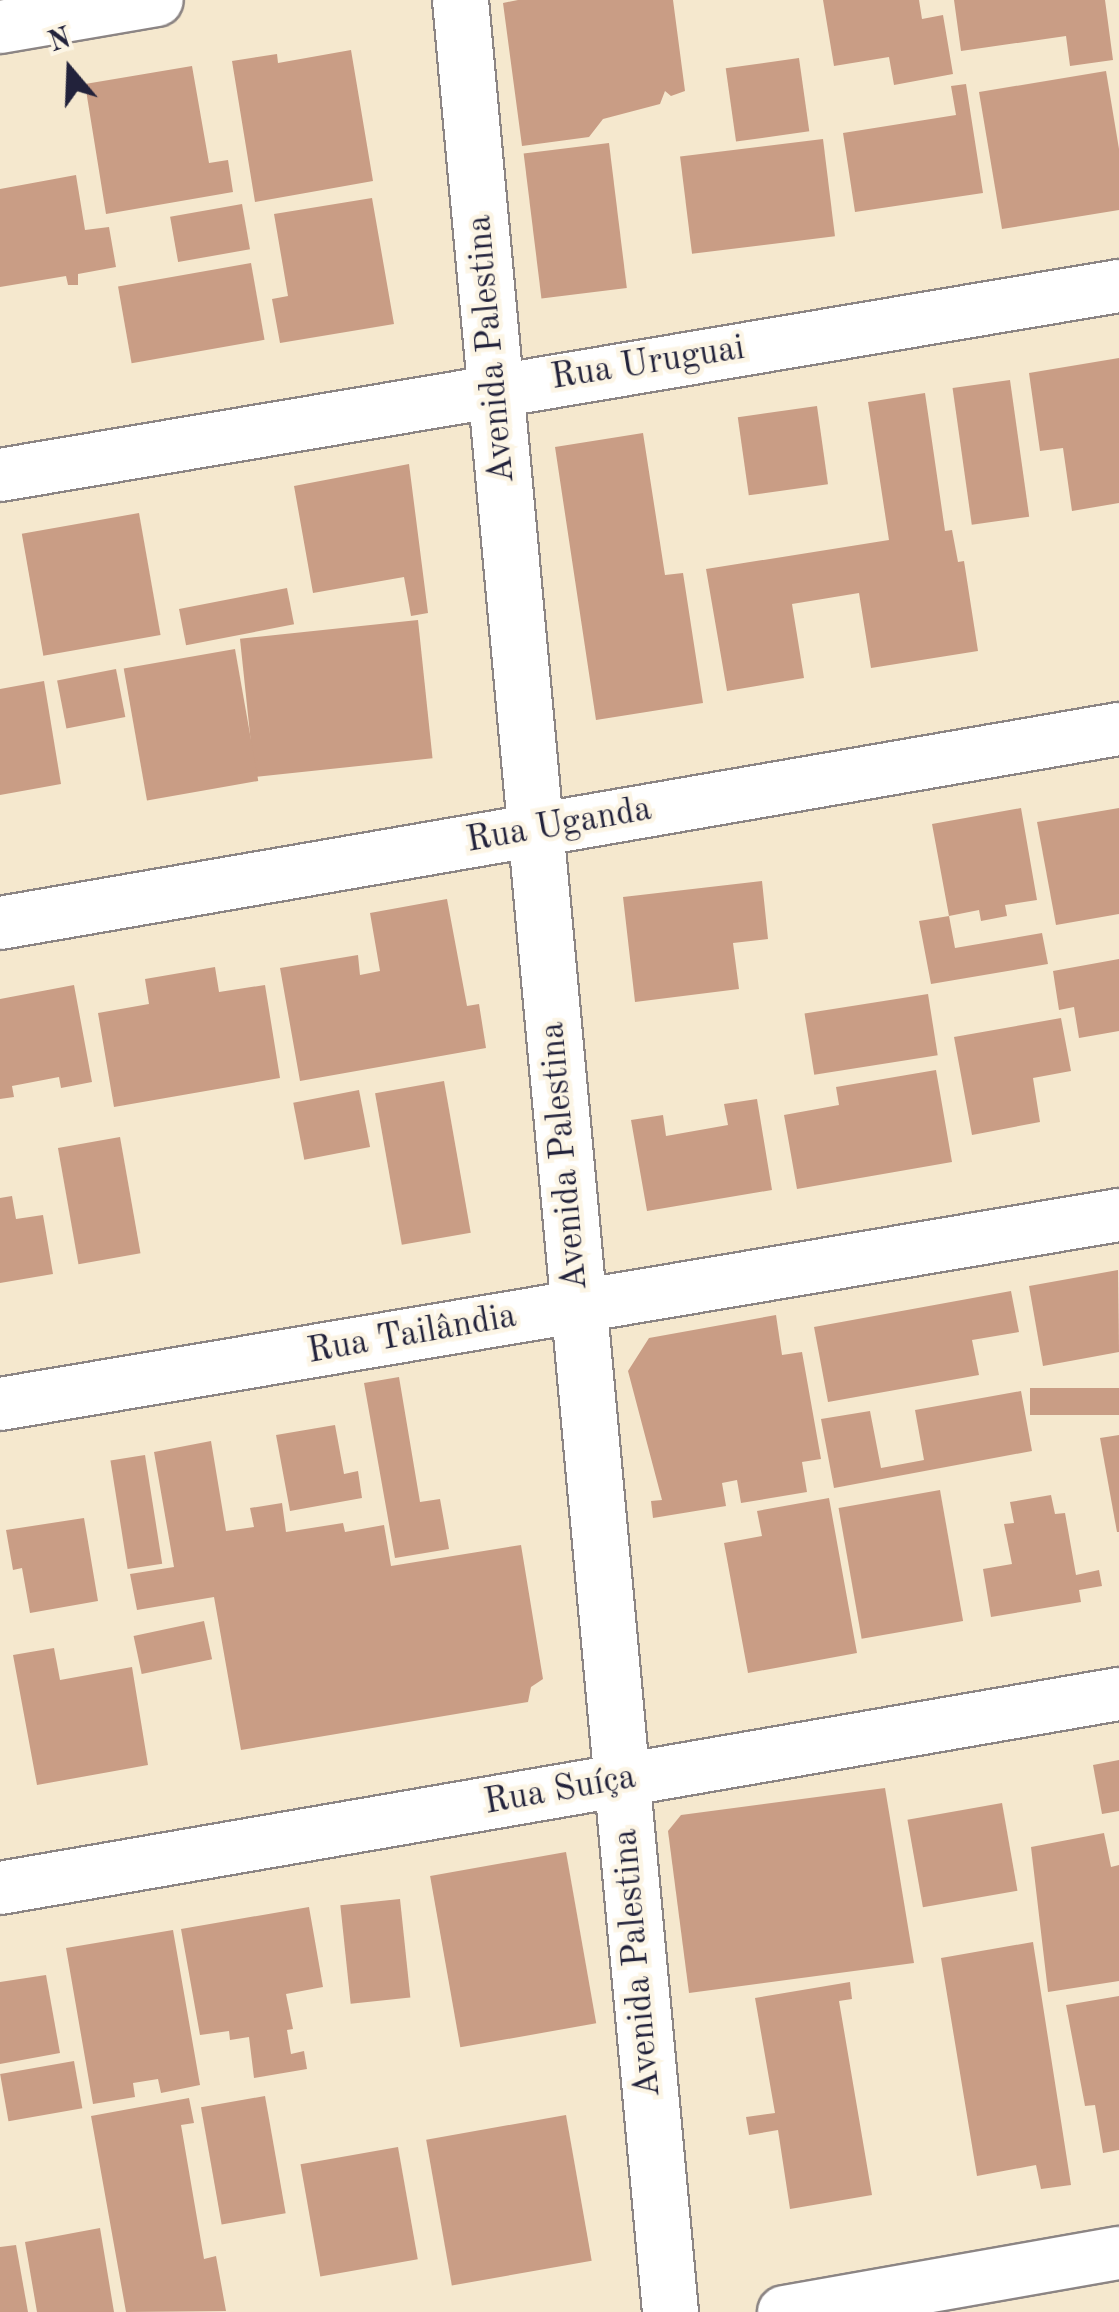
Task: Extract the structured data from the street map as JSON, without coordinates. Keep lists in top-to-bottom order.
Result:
{
  "streets": {
    "street": [
      "Avenida Palestina",
      "Rua Uruguai",
      "Rua Uganda",
      "Rua Tailândia",
      "Rua Suíça"
    ]
  },
  "crossings": [
    ["Avenida Palestina", "Rua Uruguai"],
    ["Avenida Palestina", "Rua Uganda"],
    ["Avenida Palestina", "Rua Tailândia"],
    ["Avenida Palestina", "Rua Suíça"]
  ],
  "north": "top"
}
